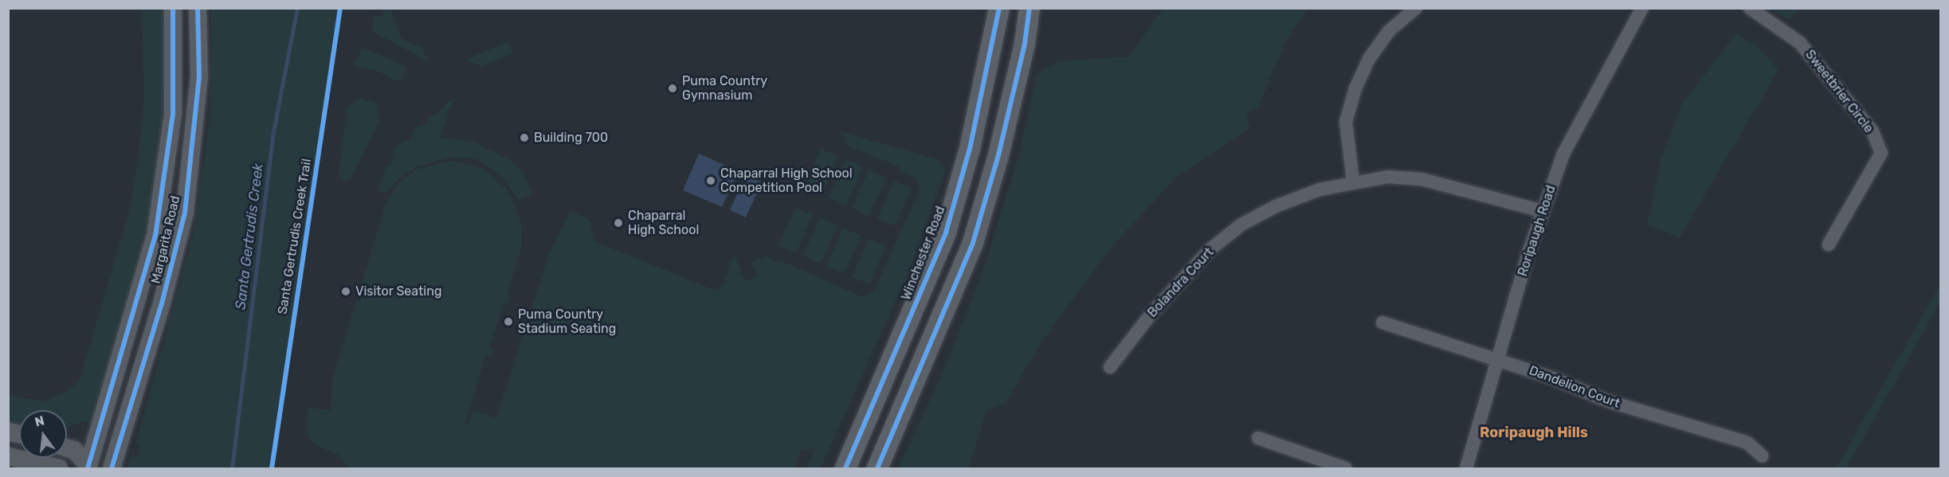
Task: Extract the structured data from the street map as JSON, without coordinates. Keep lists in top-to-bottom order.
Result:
{
  "streets": {
    "main road": ["Margarita Road", "Winchester Road"],
    "street": [
      "Sweetbrier Circle",
      "Roripaugh Road",
      "Bolandra Court",
      "Dandelion Court"
    ],
    "cycle path": ["Santa Gertrudis Creek Trail"]
  },
  "crossings": [
    ["Roripaugh Road", "Bolandra Court"],
    ["Roripaugh Road", "Dandelion Court"]
  ],
  "districts": ["Roripaugh Hills"],
  "water": ["Santa Gertrudis Creek"],
  "places": [
    "Puma Country Gymnasium",
    "Building 700",
    "Chaparral High School Competition Pool",
    "Chaparral High School",
    "Visitor Seating",
    "Puma Country Stadium Seating"
  ],
  "north": "top"
}
